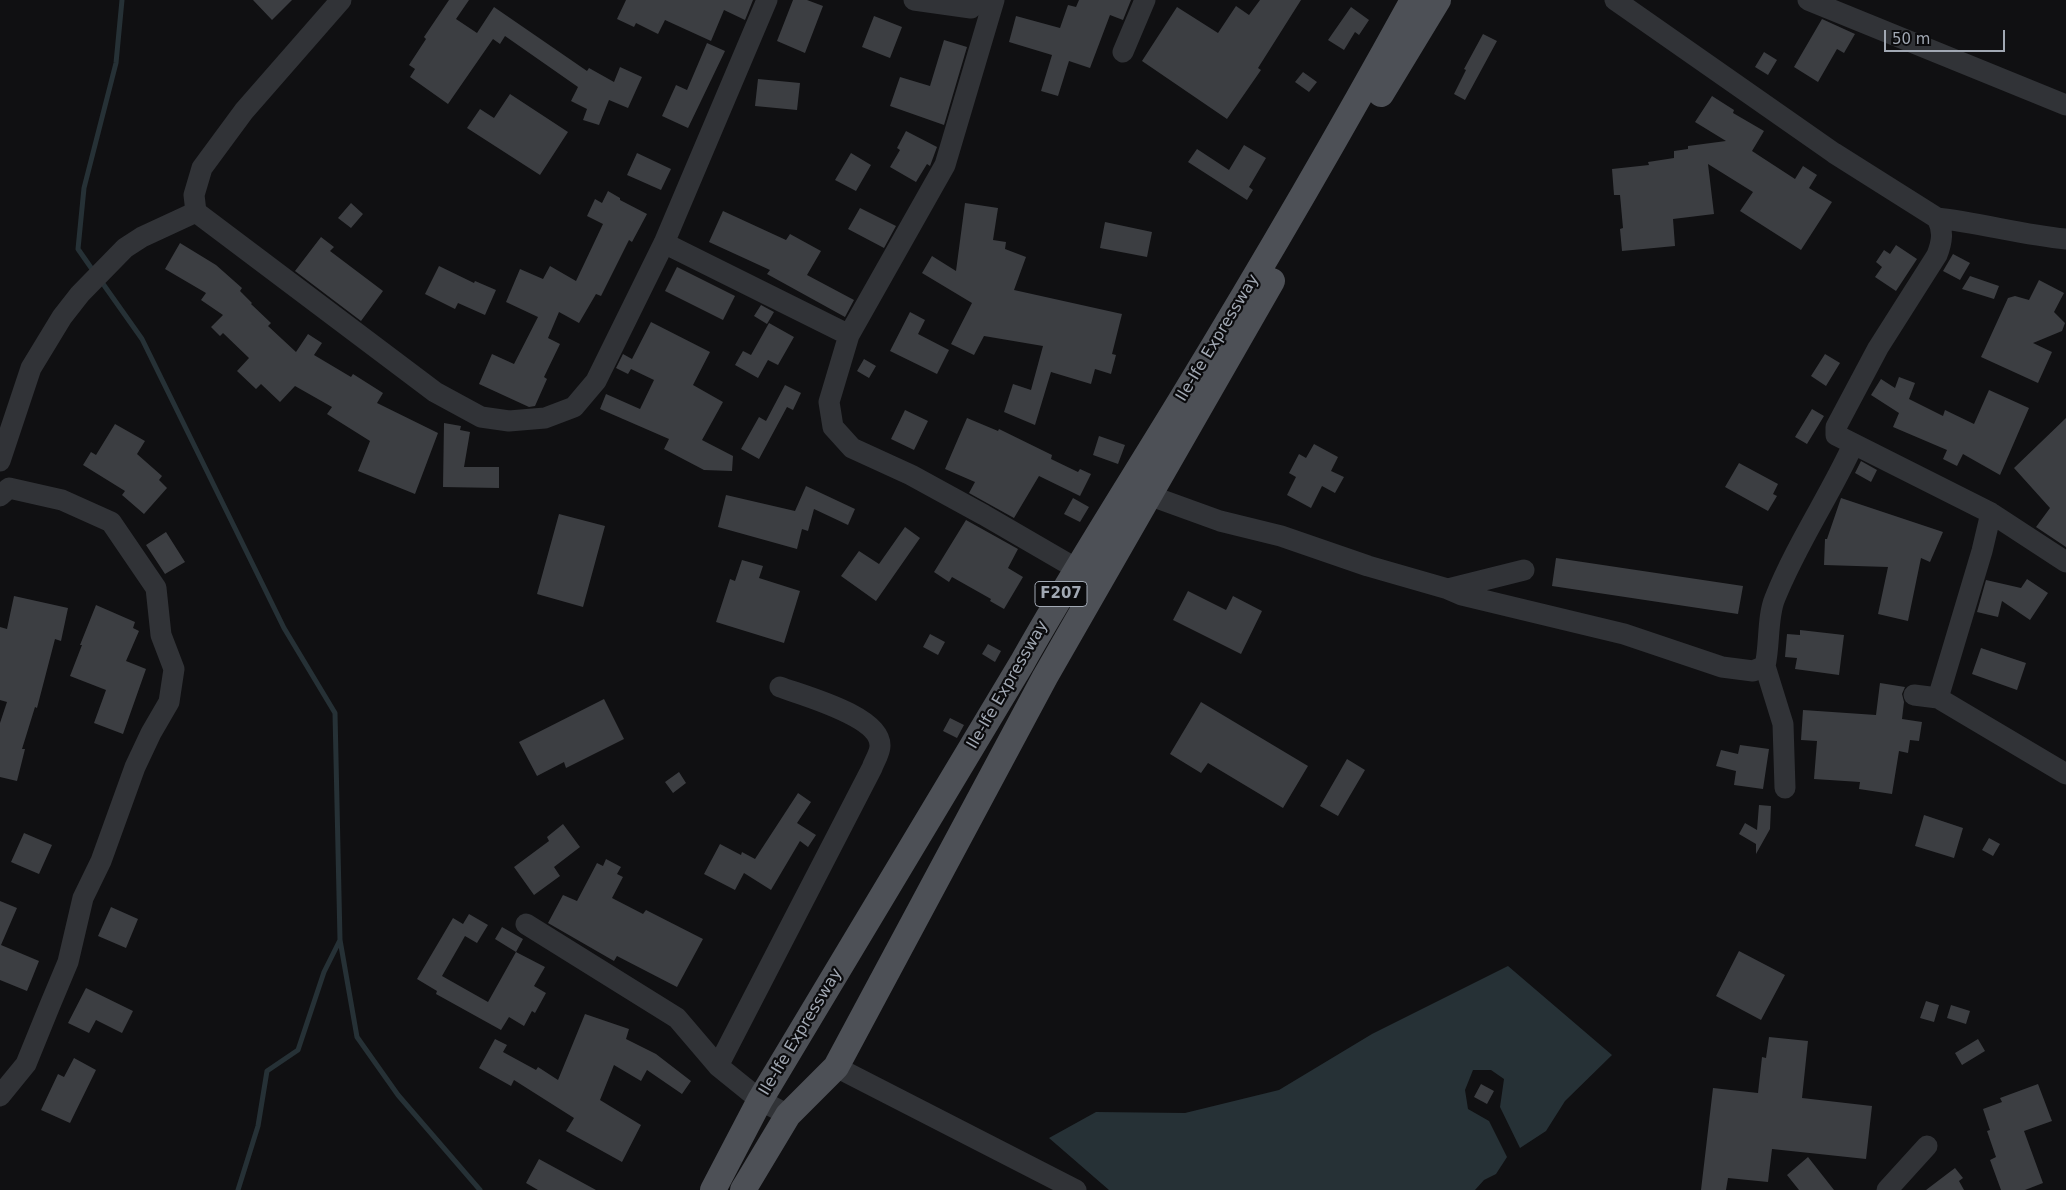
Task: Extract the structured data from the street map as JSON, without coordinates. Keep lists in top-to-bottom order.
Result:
{
  "streets": {
    "main road": ["Ile-Ife Expressway", "F207"]
  },
  "scale_bar": "50 m"
}
